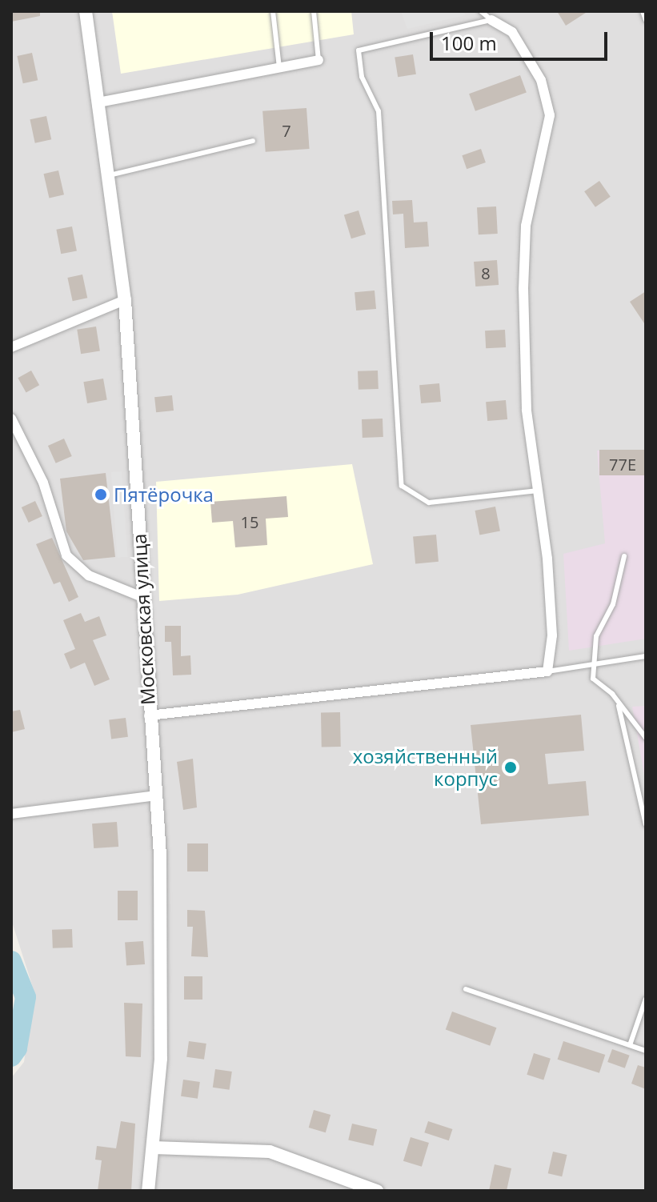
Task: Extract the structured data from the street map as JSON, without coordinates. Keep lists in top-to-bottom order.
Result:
{
  "streets": {
    "street": ["Московская улица"]
  },
  "places": ["Пятёрочка", "хозяйственный корпус"],
  "house_numbers": [
    "7",
    "8",
    "77Е",
    "15"
  ],
  "scale_bar": "100 m"
}
